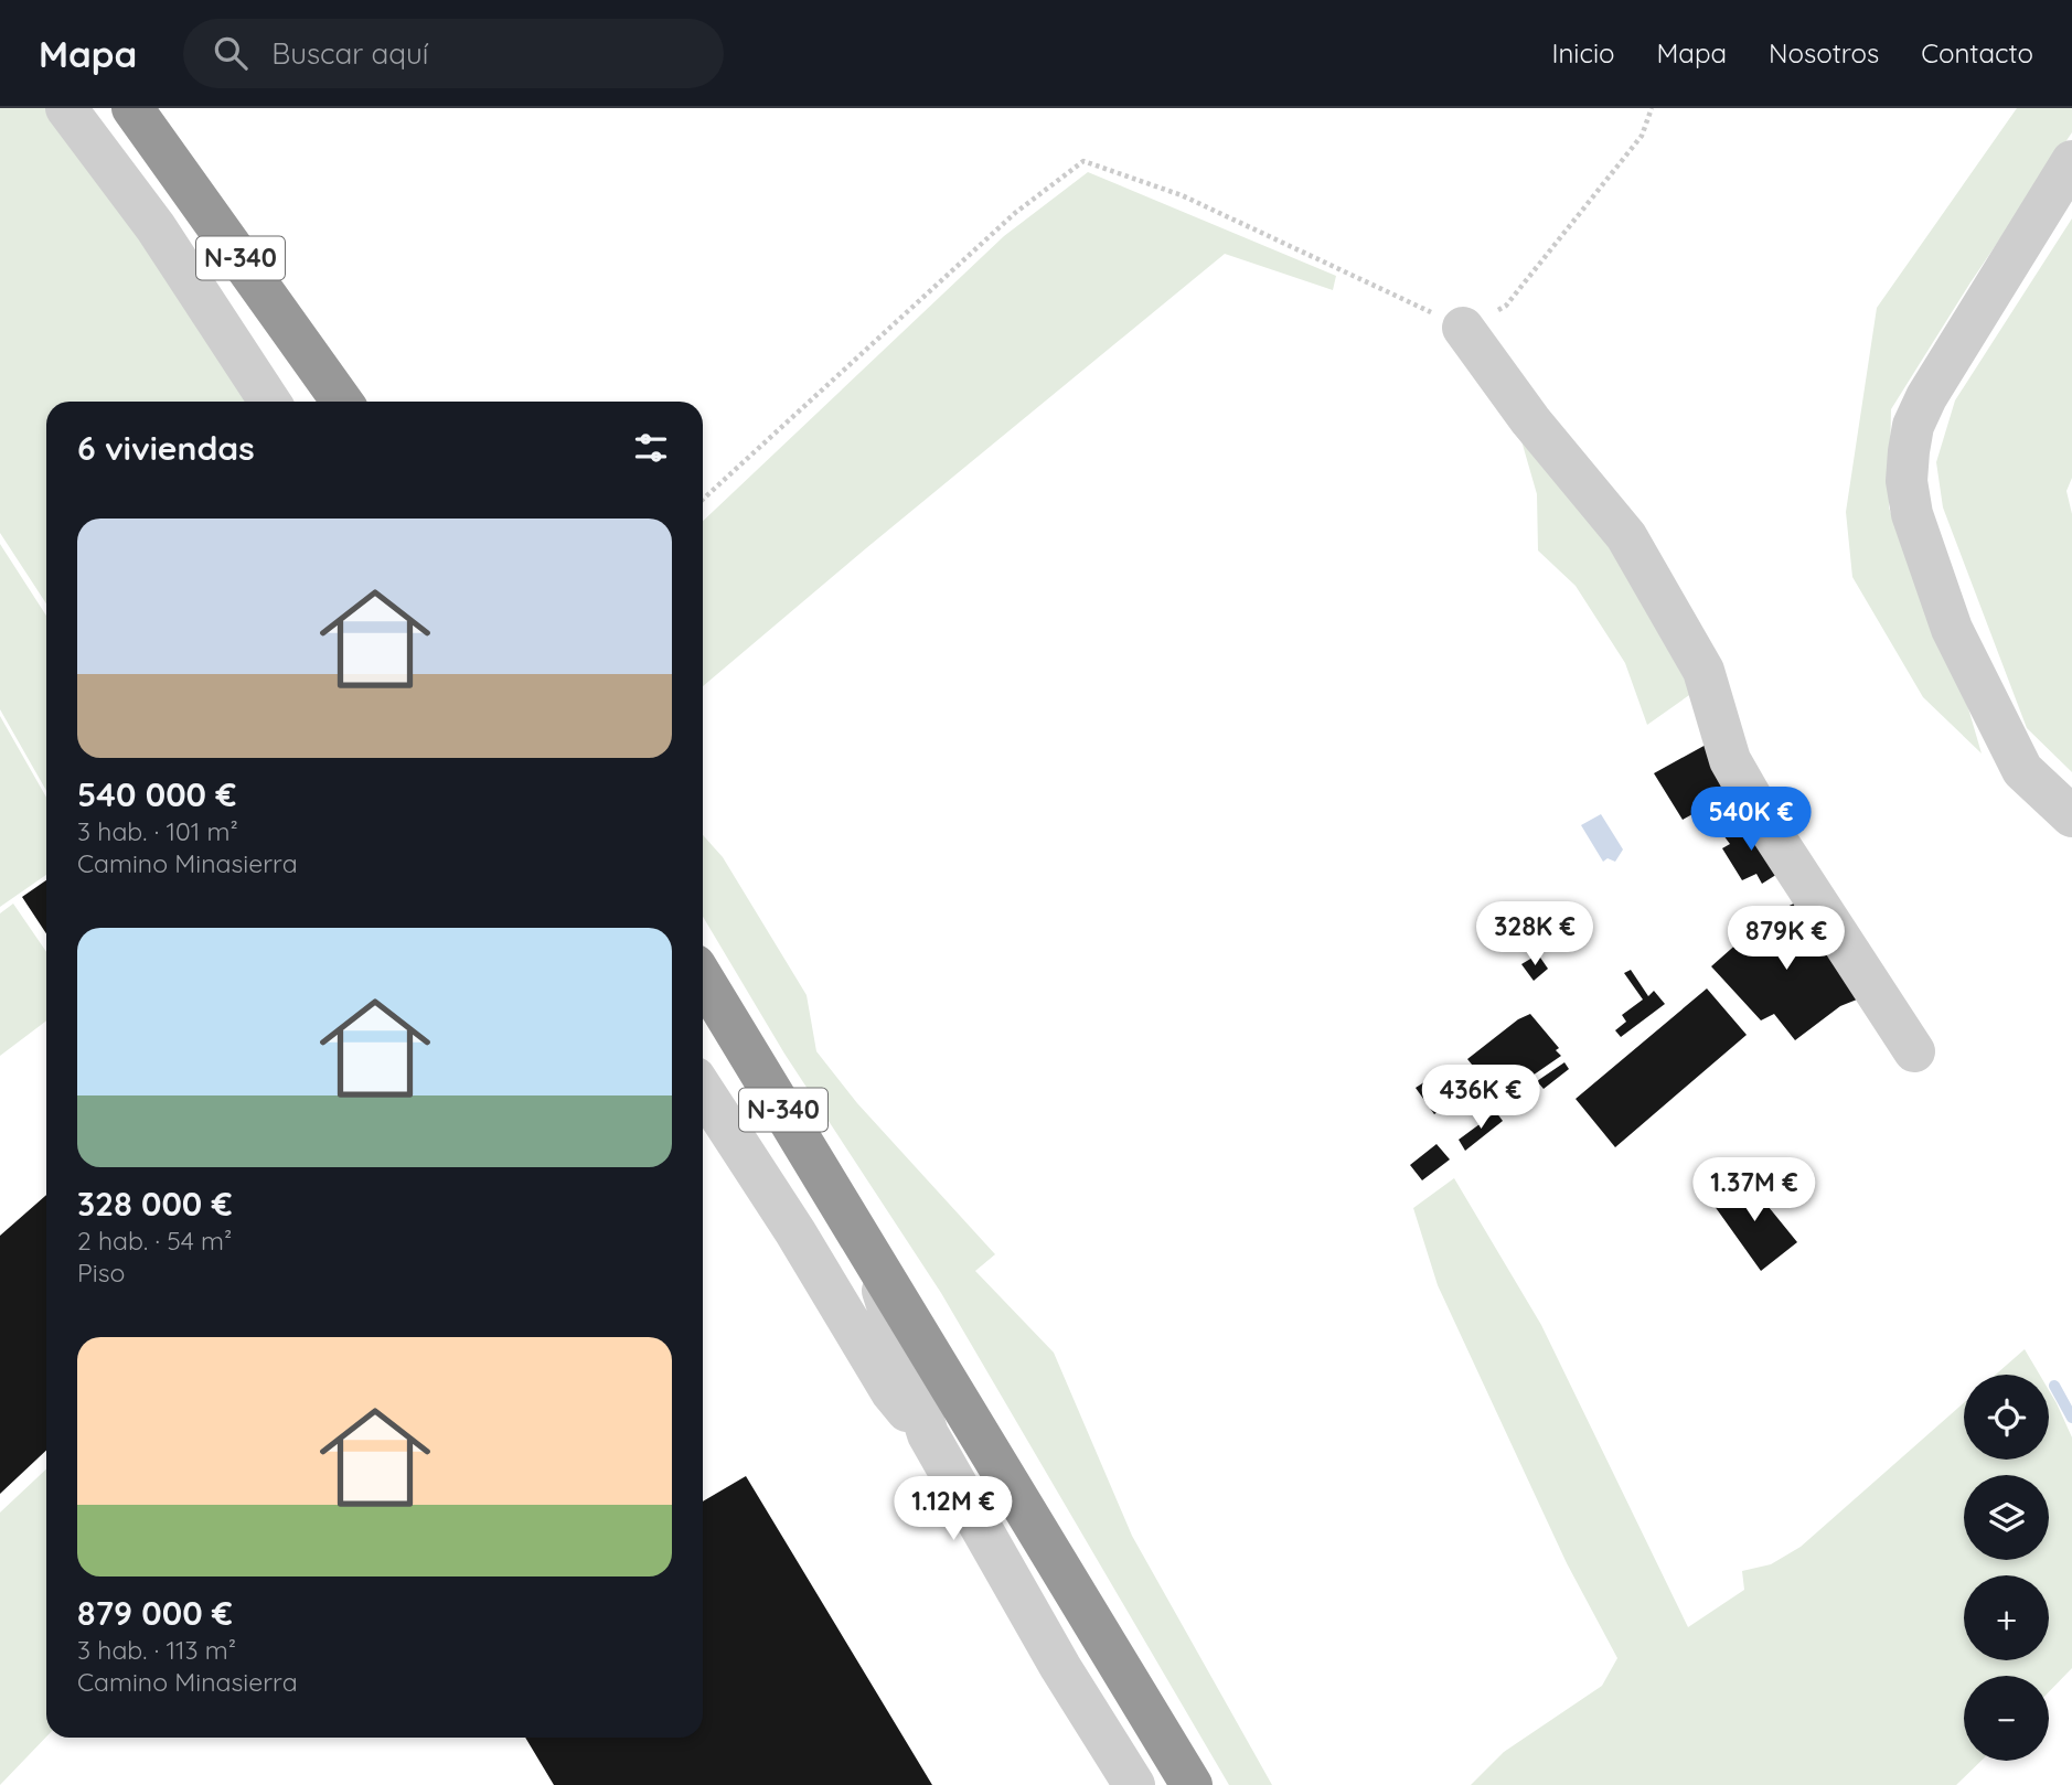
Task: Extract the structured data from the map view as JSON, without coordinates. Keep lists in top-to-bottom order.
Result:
{
  "streets": {
    "highway": ["N-340"]
  },
  "page": {
    "header": "Mapa",
    "search": "Buscar aquí",
    "nav": [
      "Inicio",
      "Mapa",
      "Nosotros",
      "Contacto"
    ],
    "heading": "6 viviendas",
    "list": [
      {
        "name": "540 000 €",
        "note": "3 hab. · 101 m² · Camino Minasierra"
      },
      {
        "name": "328 000 €",
        "note": "2 hab. · 54 m² · Piso"
      },
      {
        "name": "879 000 €",
        "note": "3 hab. · 113 m² · Camino Minasierra"
      }
    ],
    "price": [
      "540K €",
      "328K €",
      "879K €",
      "436K €",
      "1.37M €",
      "1.12M €"
    ],
    "map_buttons": ["+", "−"]
  }
}
